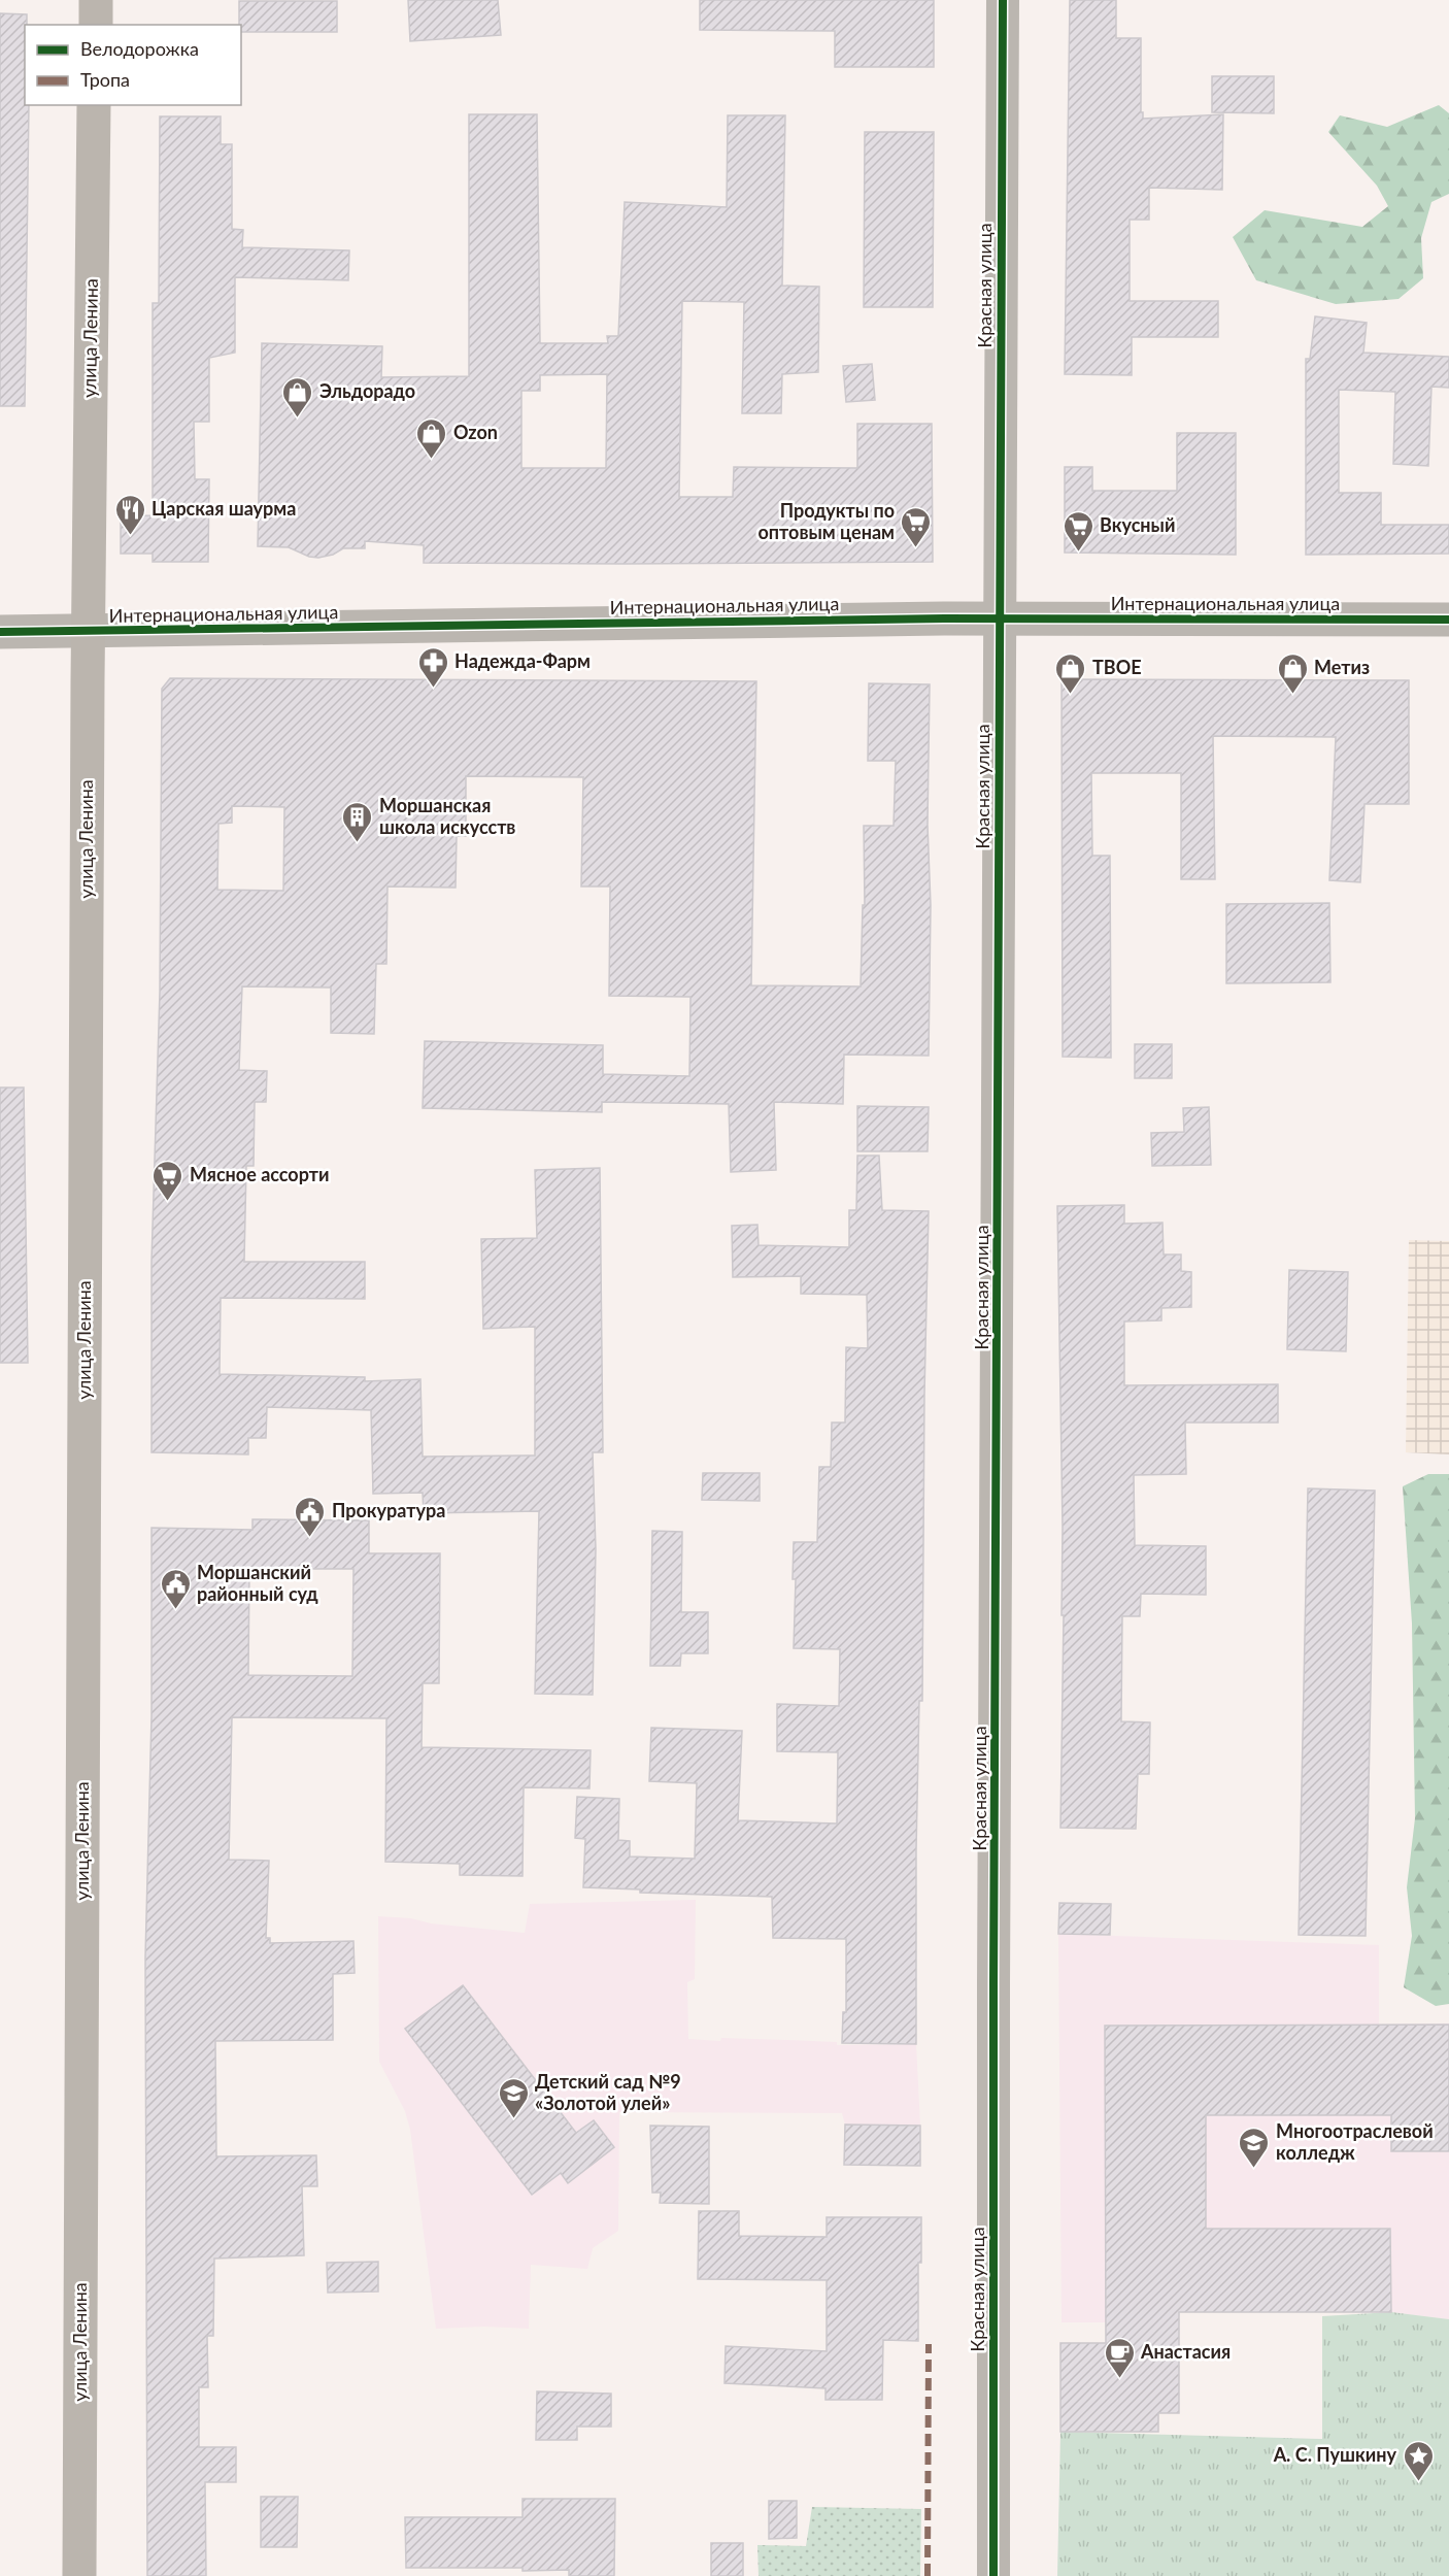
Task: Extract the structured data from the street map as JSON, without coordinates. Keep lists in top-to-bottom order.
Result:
{
  "streets": {
    "main road": ["улица Ленина"],
    "street": ["Красная улица", "Интернациональная улица"]
  },
  "crossings": [
    ["Красная улица", "Интернациональная улица"],
    ["улица Ленина", "Интернациональная улица"]
  ],
  "places": {
    "shop": [
      "Эльдорадо",
      "Ozon",
      "ТВОЕ",
      "Метиз"
    ],
    "restaurant": ["Царская шаурма"],
    "supermarket": ["Продукты по оптовым ценам", "Вкусный", "Мясное ассорти"],
    "pharmacy": ["Надежда-Фарм"],
    "building": ["Моршанская школа искусств"],
    "public building": ["Прокуратура", "Моршанский районный суд"],
    "school or university": ["Детский сад №9 «Золотой улей»", "Многоотраслевой колледж"],
    "cafe": ["Анастасия"],
    "place": ["А. С. Пушкину"]
  },
  "legend": ["Велодорожка", "Тропа"]
}
